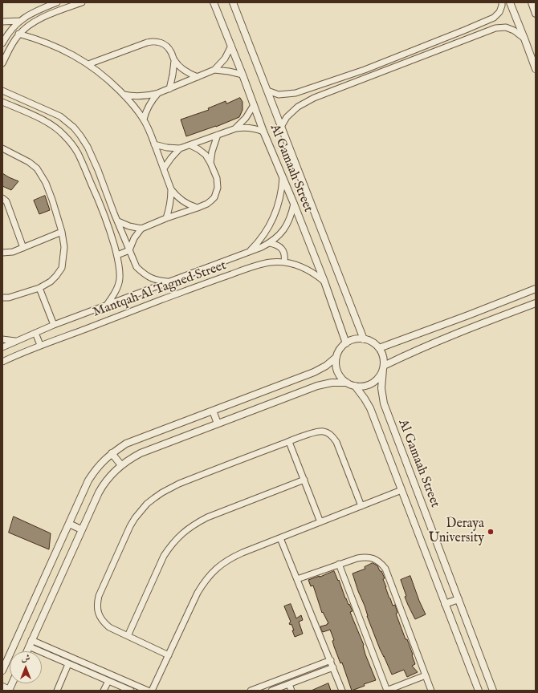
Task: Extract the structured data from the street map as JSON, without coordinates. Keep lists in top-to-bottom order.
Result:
{
  "streets": {
    "street": ["Al Gamaah Street", "Mantqah Al Tagned Street"]
  },
  "crossings": [
    ["Al Gamaah Street", "Mantqah Al Tagned Street"]
  ],
  "places": ["Deraya University"],
  "north": "top"
}
